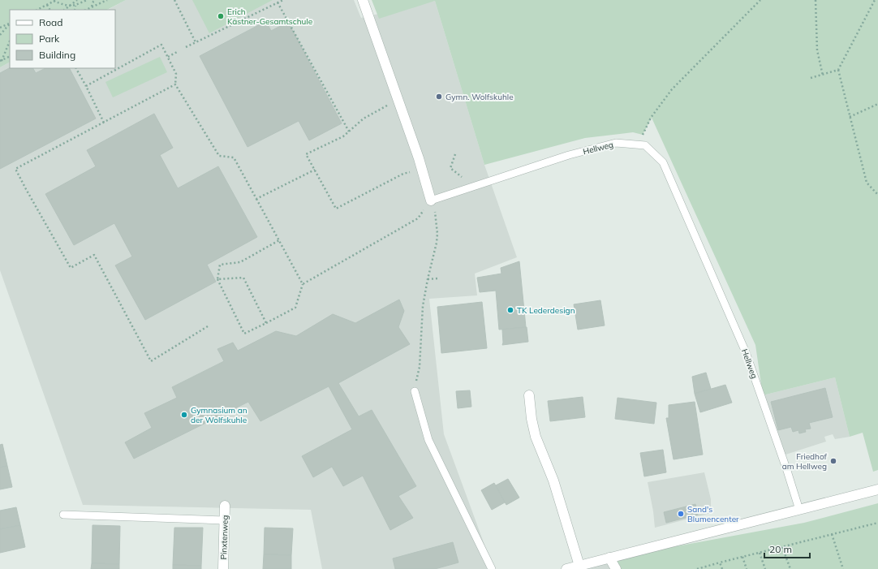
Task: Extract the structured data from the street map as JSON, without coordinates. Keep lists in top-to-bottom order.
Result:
{
  "streets": {
    "street": ["Pinxtenweg"],
    "lane": ["Hellweg"]
  },
  "places": [
    "Erich Kästner-Gesamtschule",
    "Gymn. Wolfskuhle",
    "TK Lederdesign",
    "Gymnasium an der Wolfskuhle",
    "Friedhof am Hellweg",
    "Sand's Blumencenter"
  ],
  "legend": ["Road", "Park", "Building"],
  "scale_bar": "20 m"
}
